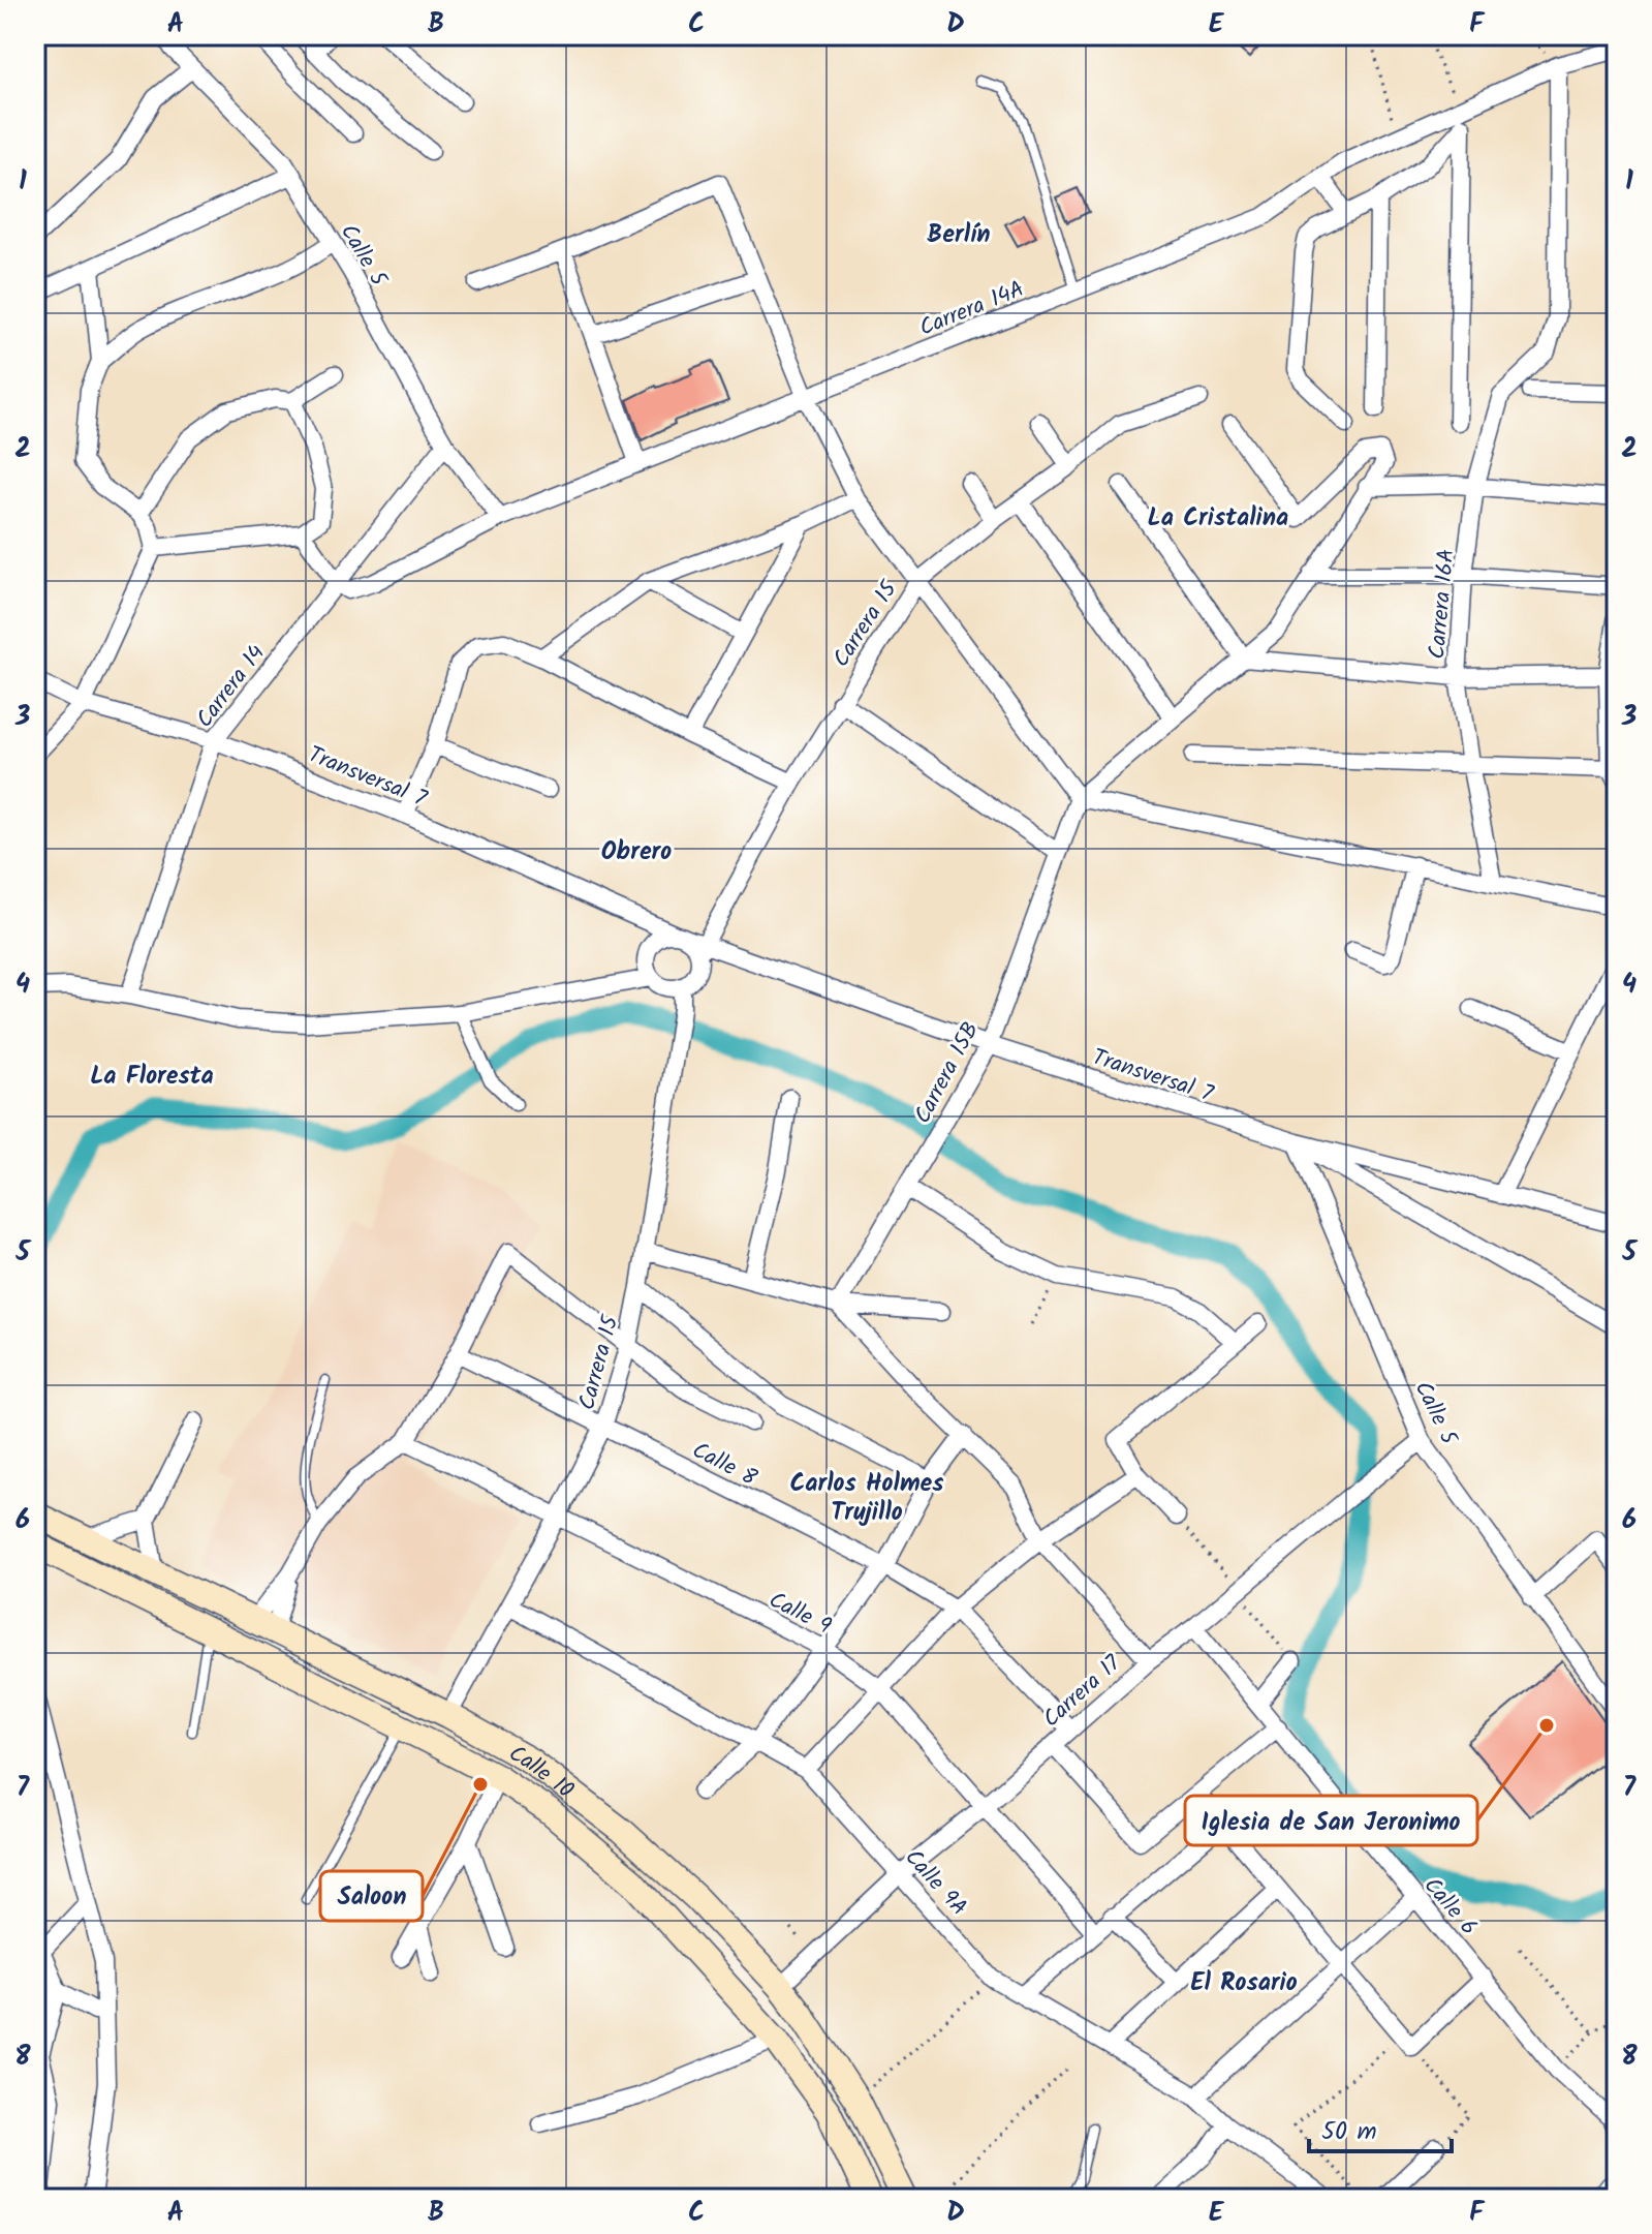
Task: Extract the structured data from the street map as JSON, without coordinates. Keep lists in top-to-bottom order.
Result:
{
  "streets": {
    "main road": ["Calle 10"],
    "street": [
      "Calle 5",
      "Carrera 14A",
      "Carrera 16A",
      "Carrera 15",
      "Carrera 14",
      "Transversal 7",
      "Carrera 15B",
      "Calle 8",
      "Calle 9",
      "Carrera 17",
      "Calle 9A",
      "Calle 6"
    ]
  },
  "crossings": [
    ["Calle 5", "Carrera 14A"],
    ["Calle 5", "Carrera 14"],
    ["Calle 5", "Transversal 7"],
    ["Calle 5", "Carrera 17"],
    ["Carrera 14A", "Carrera 16A"],
    ["Carrera 14A", "Carrera 14"],
    ["Carrera 15", "Transversal 7"],
    ["Carrera 15", "Calle 8"],
    ["Carrera 15", "Calle 9"],
    ["Carrera 15", "Calle 10"],
    ["Carrera 15", "Calle 9A"],
    ["Carrera 14", "Transversal 7"],
    ["Transversal 7", "Carrera 15B"],
    ["Calle 8", "Carrera 17"],
    ["Calle 9", "Carrera 17"],
    ["Carrera 17", "Calle 10"],
    ["Carrera 17", "Calle 9A"],
    ["Carrera 17", "Calle 6"]
  ],
  "districts": [
    "Berlín",
    "La Cristalina",
    "Obrero",
    "La Floresta",
    "Carlos Holmes Trujillo",
    "El Rosario"
  ],
  "places": ["Iglesia de San Jeronimo", "Saloon"],
  "scale_bar": "50 m",
  "grid": {
    "columns": [
      "A",
      "B",
      "C",
      "D",
      "E",
      "F"
    ],
    "rows": [
      "1",
      "2",
      "3",
      "4",
      "5",
      "6",
      "7",
      "8"
    ]
  }
}
